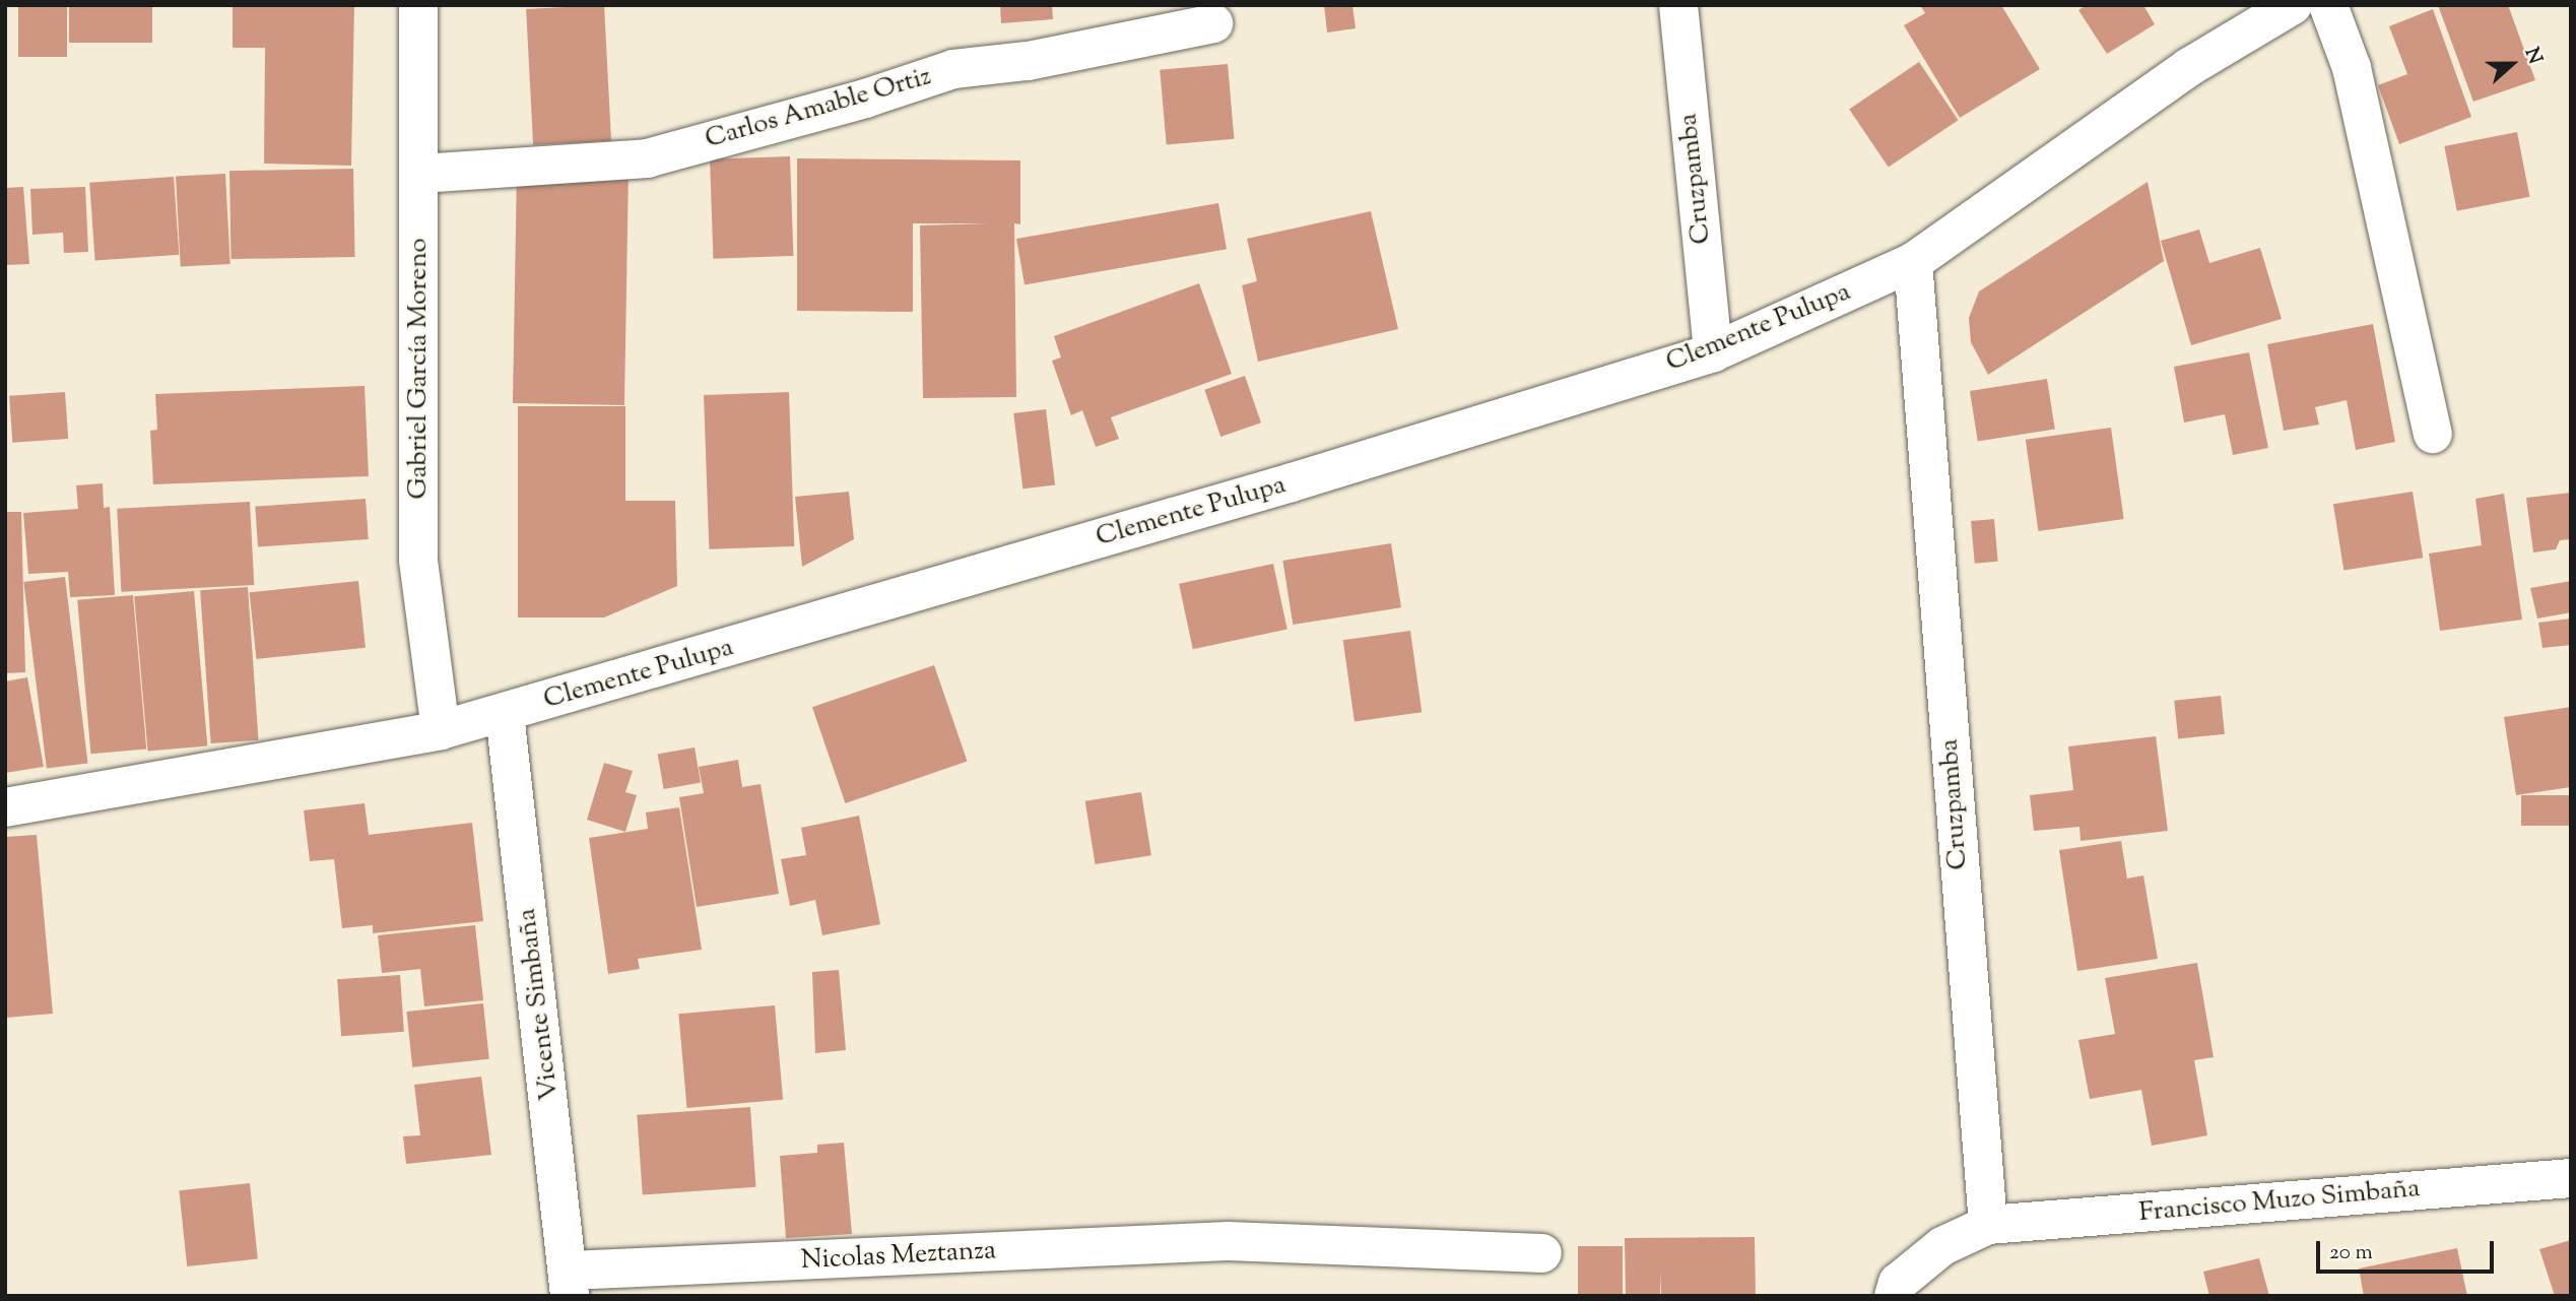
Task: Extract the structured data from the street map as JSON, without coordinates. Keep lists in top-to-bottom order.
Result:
{
  "streets": {
    "street": [
      "Carlos Amable Ortiz",
      "Cruzpamba",
      "Clemente Pulupa",
      "Gabriel García Moreno",
      "Vicente Simbaña",
      "Francisco Muzo Simbaña",
      "Nicolas Meztanza"
    ]
  },
  "crossings": [
    ["Carlos Amable Ortiz", "Gabriel García Moreno"],
    ["Cruzpamba", "Clemente Pulupa"],
    ["Cruzpamba", "Francisco Muzo Simbaña"],
    ["Clemente Pulupa", "Gabriel García Moreno"],
    ["Clemente Pulupa", "Vicente Simbaña"],
    ["Vicente Simbaña", "Nicolas Meztanza"]
  ],
  "scale_bar": "20 m",
  "north": "right"
}
